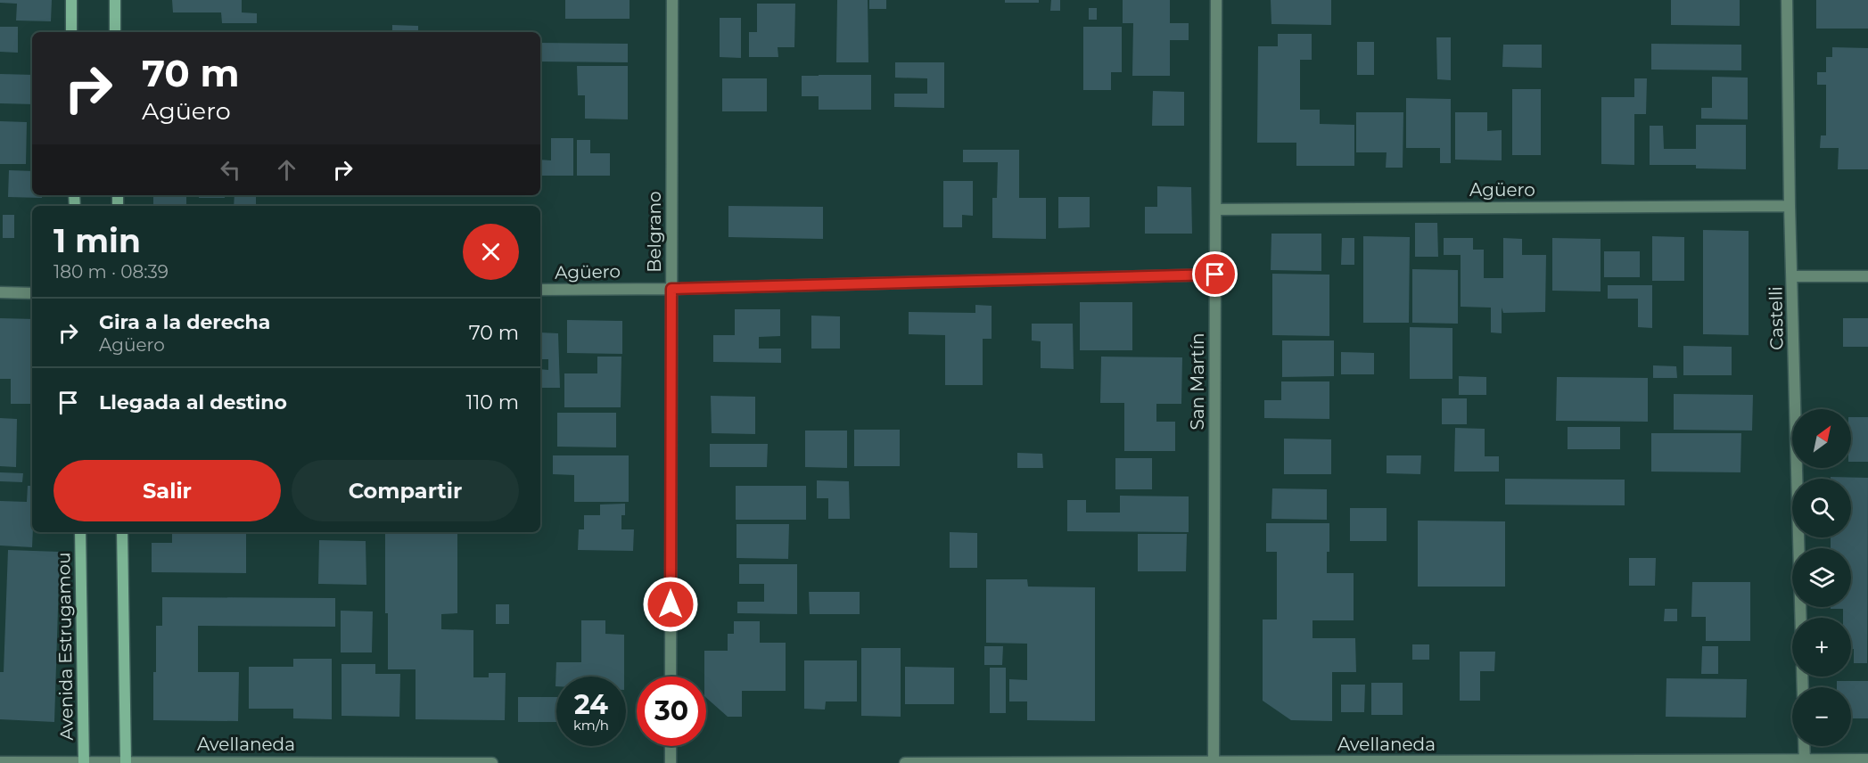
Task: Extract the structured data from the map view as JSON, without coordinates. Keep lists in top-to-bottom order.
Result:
{
  "streets": {
    "main road": ["Avenida Estrugamou"],
    "street": [
      "Agüero",
      "Belgrano",
      "Castelli",
      "San Martín",
      "Avellaneda"
    ]
  },
  "crossings": [
    ["Agüero", "Belgrano"],
    ["Agüero", "Castelli"],
    ["Agüero", "San Martín"],
    ["San Martín", "Avellaneda"],
    ["Avenida Estrugamou", "Avellaneda"]
  ],
  "north": "top right",
  "page": {
    "turn": ["70 m", "Agüero"],
    "heading": ["1 min", "180 m · 08:39"],
    "list": [
      {
        "name": "Gira a la derecha",
        "note": "Agüero",
        "value": "70 m"
      },
      {
        "name": "Llegada al destino",
        "value": "110 m"
      }
    ],
    "map_buttons": ["+", "−"],
    "buttons": ["Salir", "Compartir"],
    "speed": "24 km/h",
    "limit": "30"
  }
}
